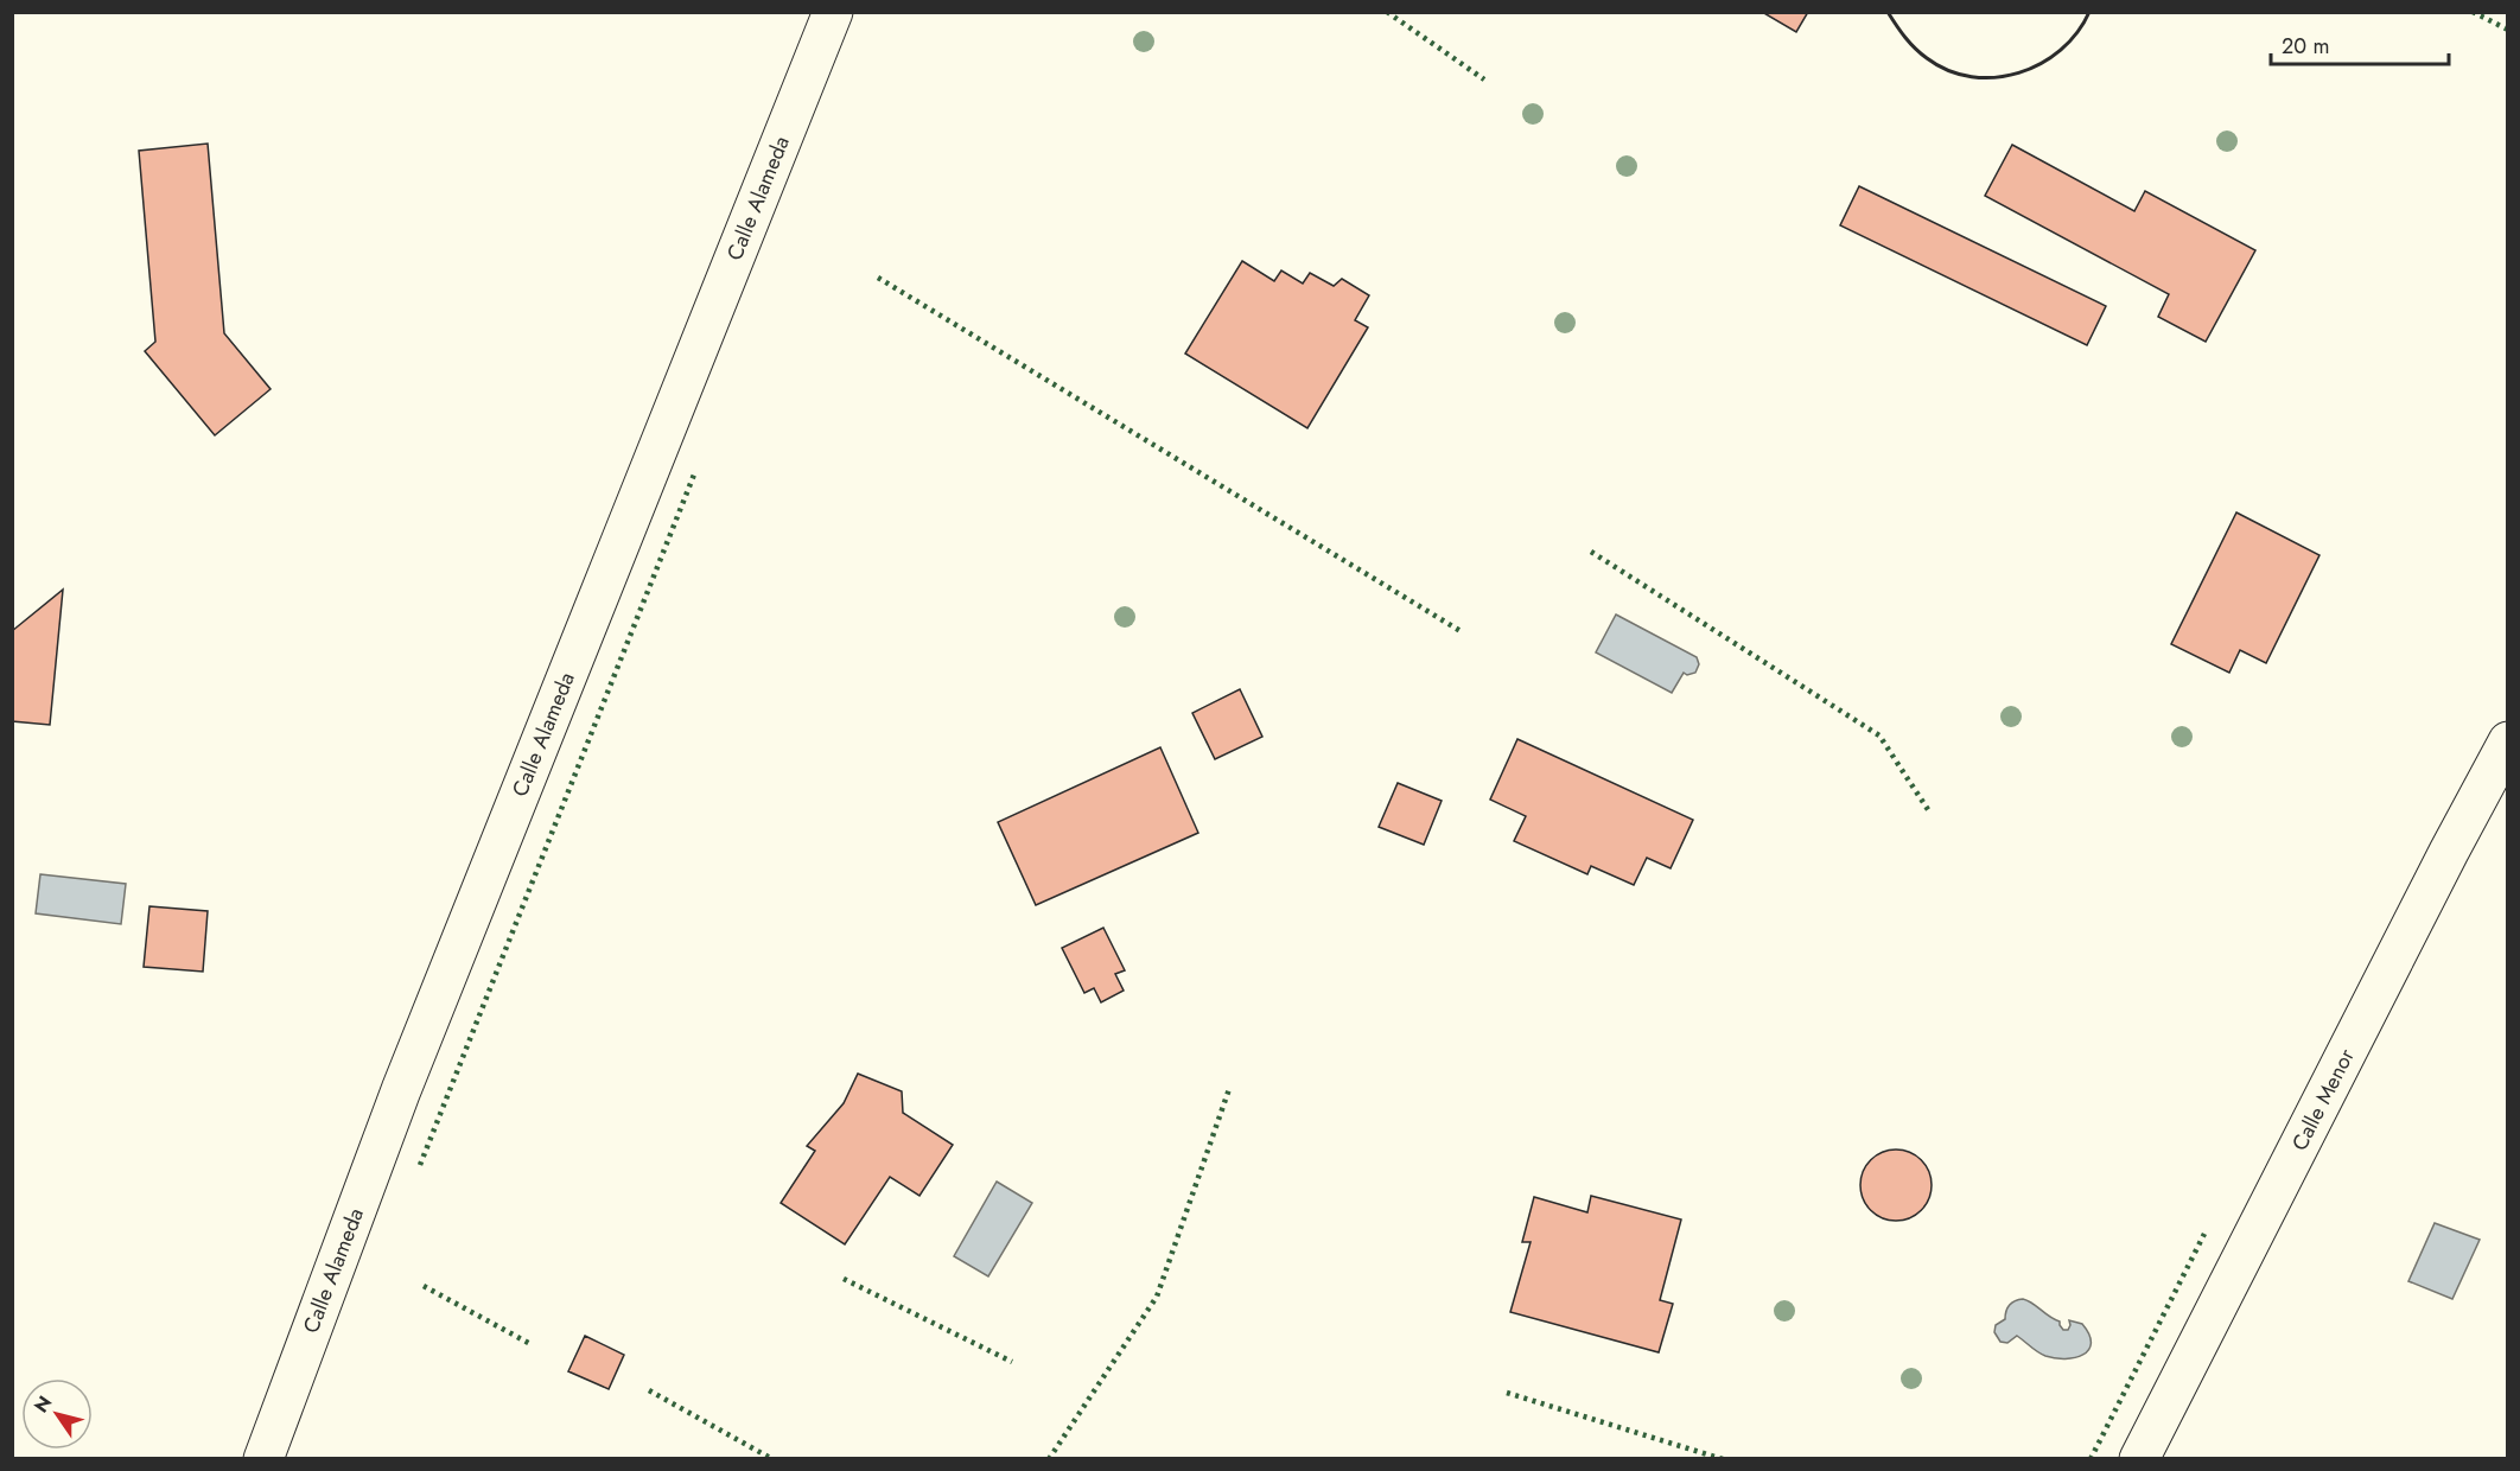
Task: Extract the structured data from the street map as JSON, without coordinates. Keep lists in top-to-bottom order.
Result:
{
  "streets": {
    "street": ["Calle Alameda", "Calle Menor"]
  },
  "scale_bar": "20 m",
  "north": "top left"
}
